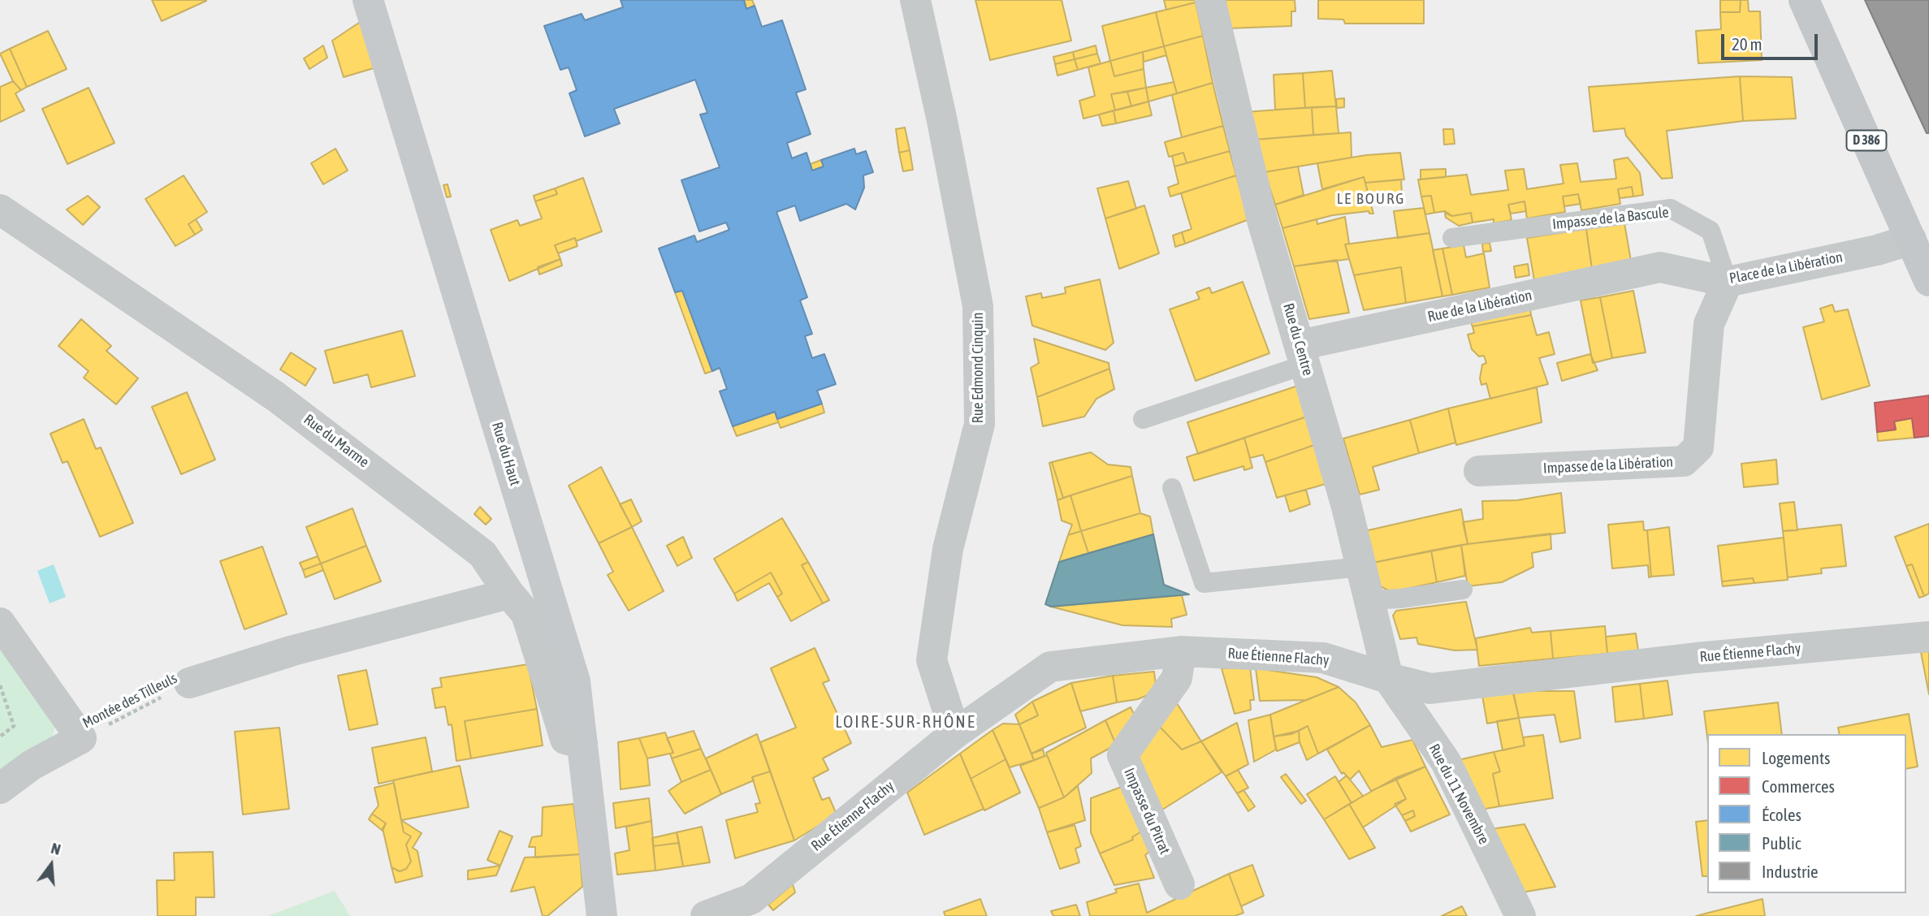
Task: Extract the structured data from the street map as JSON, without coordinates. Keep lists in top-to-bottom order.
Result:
{
  "streets": {
    "main road": ["D 386"],
    "street": [
      "Place de la Libération",
      "Rue de la Libération",
      "Rue du Centre",
      "Rue Edmond Cinquin",
      "Rue du Marme",
      "Rue du Haut",
      "Impasse de la Libération",
      "Rue Étienne Flachy",
      "Rue du 11 Novembre",
      "Impasse du Pitrat"
    ],
    "lane": ["Impasse de la Bascule"],
    "path": ["Montée des Tilleuls"]
  },
  "crossings": [
    ["D 386", "Place de la Libération"],
    ["Impasse de la Bascule", "Place de la Libération"],
    ["Impasse de la Bascule", "Impasse de la Libération"],
    ["Place de la Libération", "Rue de la Libération"],
    ["Place de la Libération", "Impasse de la Libération"],
    ["Rue de la Libération", "Rue du Centre"],
    ["Rue du Centre", "Rue Étienne Flachy"],
    ["Rue du Centre", "Rue du 11 Novembre"],
    ["Rue Edmond Cinquin", "Rue Étienne Flachy"],
    ["Rue du Marme", "Rue du Haut"],
    ["Rue Étienne Flachy", "Rue du 11 Novembre"],
    ["Rue Étienne Flachy", "Impasse du Pitrat"]
  ],
  "districts": ["LE BOURG", "LOIRE-SUR-RHÔNE"],
  "legend": [
    "Logements",
    "Commerces",
    "Écoles",
    "Public",
    "Industrie"
  ],
  "scale_bar": "20 m",
  "north": "top"
}
